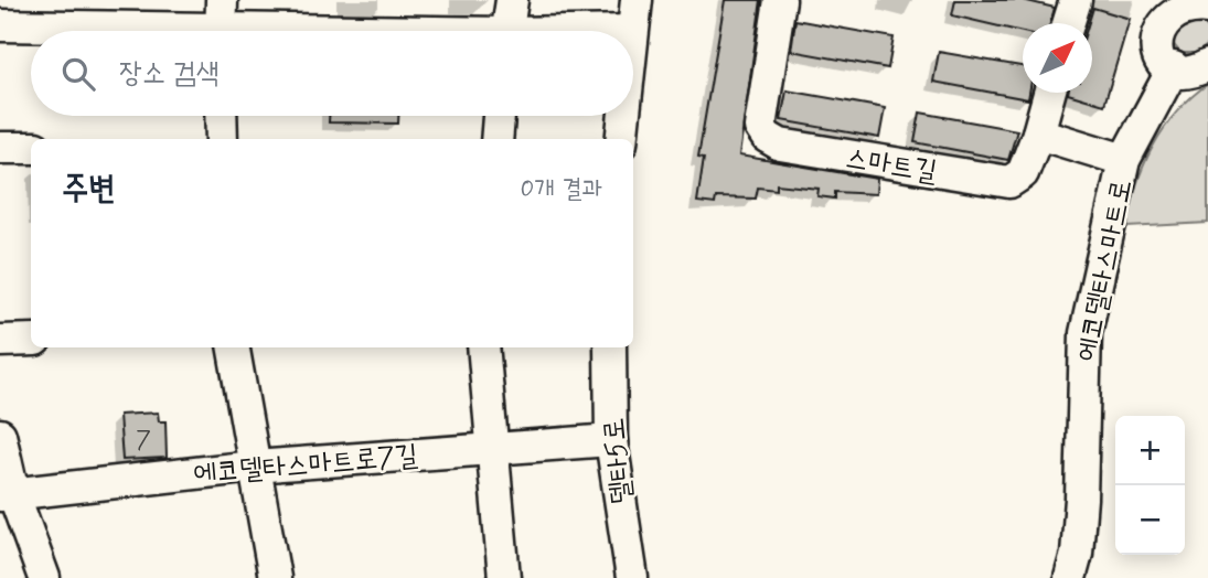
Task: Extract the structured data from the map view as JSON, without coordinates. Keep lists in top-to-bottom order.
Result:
{
  "streets": {
    "street": [
      "스마트길",
      "에코델타스마트로",
      "델타5로",
      "에코델타스마트로7길"
    ]
  },
  "crossings": [
    ["델타5로", "에코델타스마트로7길"]
  ],
  "house_numbers": ["7"],
  "north": "top right",
  "page": {
    "search": "장소 검색",
    "heading": ["주변", "0개 결과"],
    "map_buttons": ["+", "−"]
  }
}
